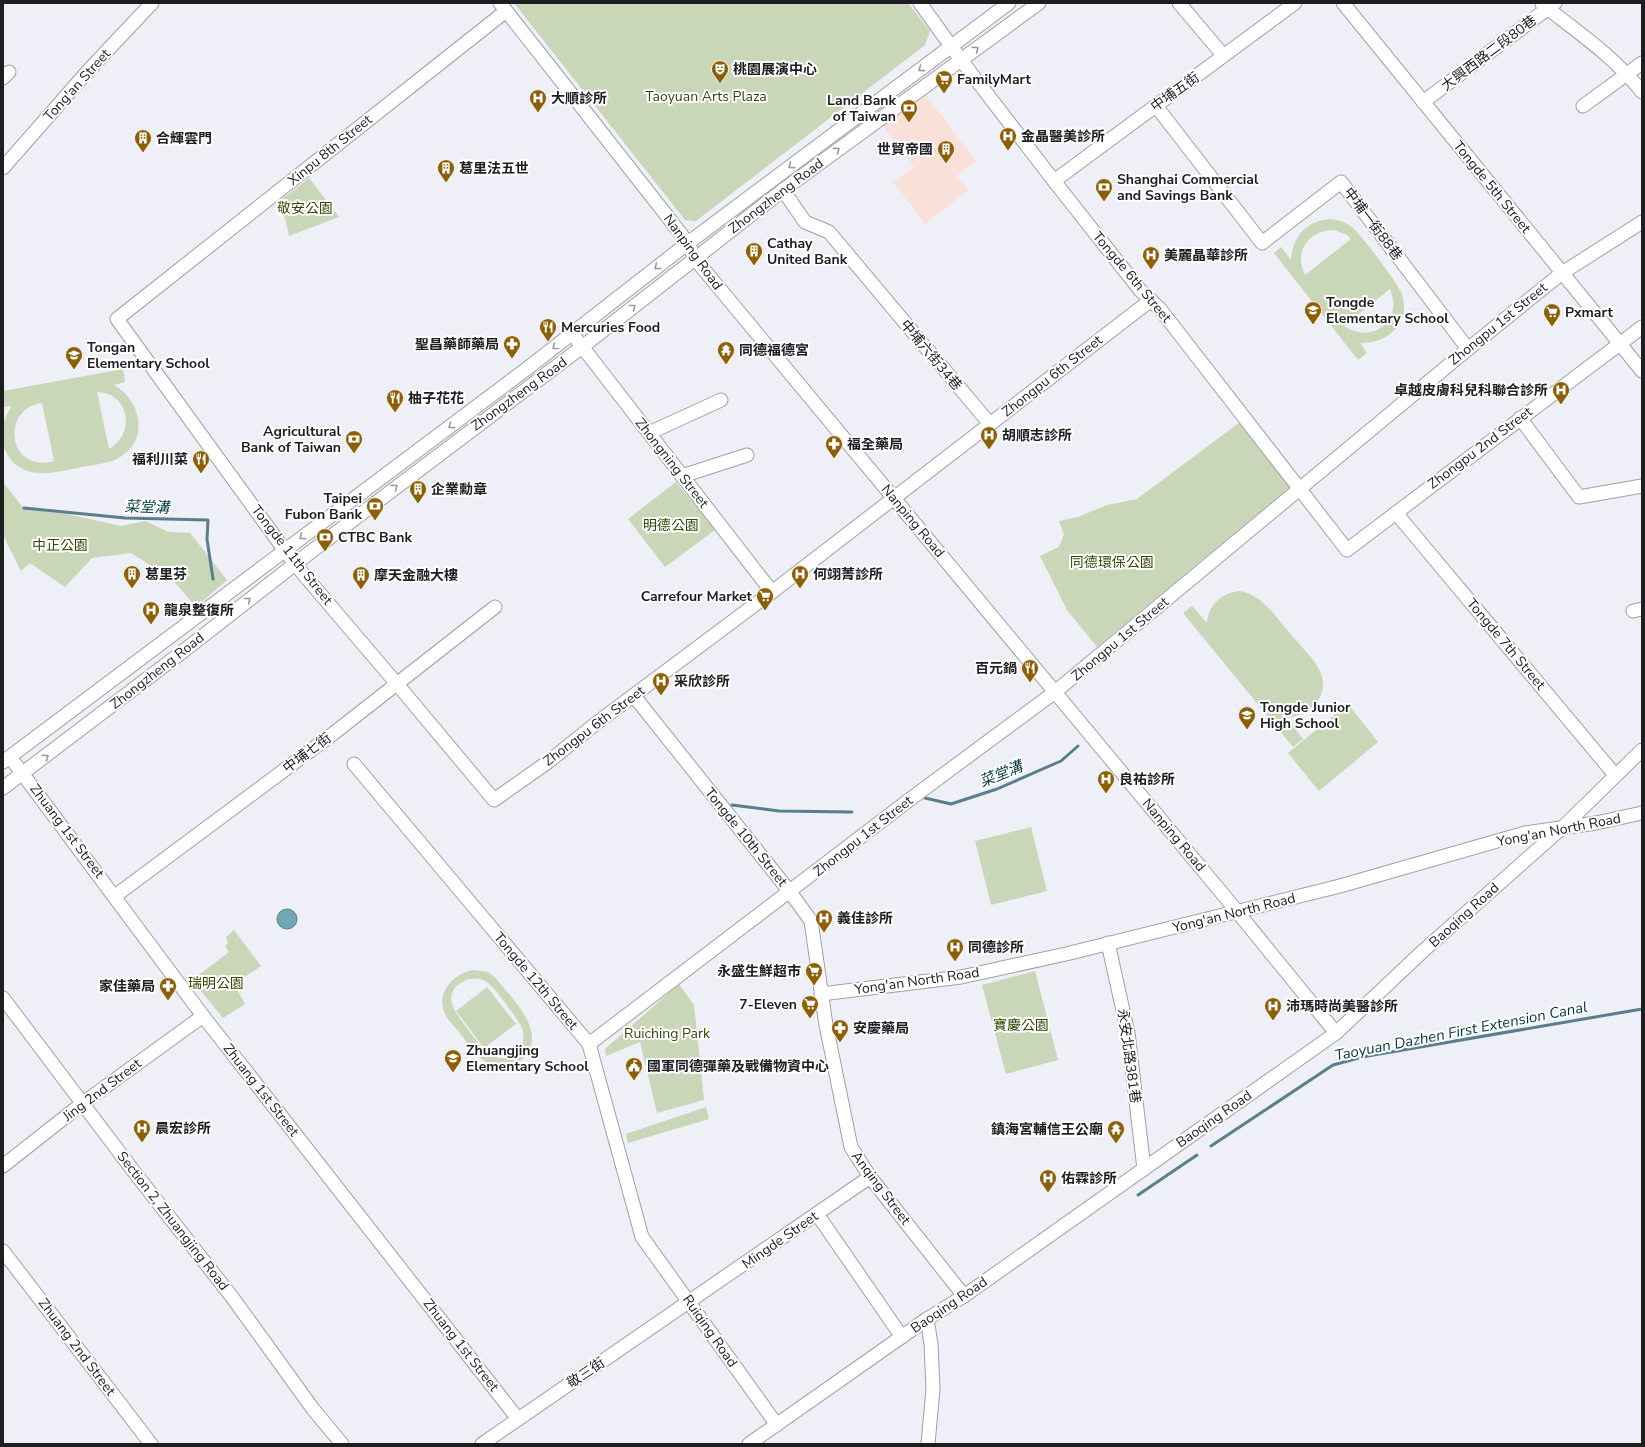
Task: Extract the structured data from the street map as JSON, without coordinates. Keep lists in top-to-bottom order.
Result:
{
  "streets": {
    "street": [
      "大興西路二段80巷",
      "Tong'an Street",
      "中埔五街",
      "Xinpu 8th Street",
      "Tongde 5th Street",
      "Zhongzheng Road",
      "中埔一街88巷",
      "Nanping Road",
      "Tongde 6th Street",
      "Zhongpu 1st Street",
      "中埔六街34巷",
      "Zhongpu 6th Street",
      "Zhongpu 2nd Street",
      "Zhongning Street",
      "Tongde 11th Street",
      "Tongde 7th Street",
      "中埔七街",
      "Yong'an North Road",
      "Zhuang 1st Street",
      "Tongde 10th Street",
      "Baoqing Road",
      "Tongde 12th Street",
      "永安北路381巷",
      "Jing 2nd Street",
      "Anqing Street",
      "Section 2, Zhuangjing Road",
      "Mingde Street",
      "Ruiqing Road",
      "Zhuang 2nd Street",
      "敬三街"
    ]
  },
  "crossings": [
    ["大興西路二段80巷", "Tongde 5th Street"],
    ["中埔五街", "中埔一街88巷"],
    ["中埔五街", "Tongde 6th Street"],
    ["Xinpu 8th Street", "Nanping Road"],
    ["Xinpu 8th Street", "Tongde 11th Street"],
    ["Tongde 5th Street", "Zhongpu 1st Street"],
    ["Tongde 5th Street", "Zhongpu 2nd Street"],
    ["Zhongzheng Road", "Nanping Road"],
    ["Zhongzheng Road", "Tongde 6th Street"],
    ["Zhongzheng Road", "中埔六街34巷"],
    ["Zhongzheng Road", "Zhongning Street"],
    ["Zhongzheng Road", "Tongde 11th Street"],
    ["Zhongzheng Road", "Zhuang 1st Street"],
    ["中埔一街88巷", "Zhongpu 1st Street"],
    ["Nanping Road", "Zhongpu 1st Street"],
    ["Nanping Road", "Zhongpu 6th Street"],
    ["Nanping Road", "Yong'an North Road"],
    ["Nanping Road", "Baoqing Road"],
    ["Tongde 6th Street", "Zhongpu 1st Street"],
    ["Tongde 6th Street", "Zhongpu 6th Street"],
    ["Tongde 6th Street", "Zhongpu 2nd Street"],
    ["Zhongpu 1st Street", "Tongde 10th Street"],
    ["Zhongpu 1st Street", "Tongde 12th Street"],
    ["中埔六街34巷", "Zhongpu 6th Street"],
    ["Zhongpu 6th Street", "Zhongning Street"],
    ["Zhongpu 6th Street", "Tongde 11th Street"],
    ["Zhongpu 6th Street", "Tongde 10th Street"],
    ["Zhongpu 2nd Street", "Tongde 7th Street"],
    ["Tongde 11th Street", "中埔七街"],
    ["Tongde 7th Street", "Baoqing Road"],
    ["中埔七街", "Zhuang 1st Street"],
    ["Yong'an North Road", "Tongde 10th Street"],
    ["Yong'an North Road", "Baoqing Road"],
    ["Yong'an North Road", "永安北路381巷"],
    ["Yong'an North Road", "Anqing Street"],
    ["Zhuang 1st Street", "Jing 2nd Street"],
    ["Zhuang 1st Street", "敬三街"],
    ["Tongde 10th Street", "Anqing Street"],
    ["Baoqing Road", "永安北路381巷"],
    ["Baoqing Road", "Anqing Street"],
    ["Baoqing Road", "Ruiqing Road"],
    ["Tongde 12th Street", "Ruiqing Road"],
    ["Jing 2nd Street", "Section 2, Zhuangjing Road"],
    ["Anqing Street", "Mingde Street"],
    ["Mingde Street", "Ruiqing Road"],
    ["Mingde Street", "敬三街"],
    ["Ruiqing Road", "敬三街"]
  ],
  "water": ["菜堂溝", "Taoyuan Dazhen First Extension Canal"],
  "parks": [
    "Taoyuan Arts Plaza",
    "敬安公園",
    "明德公園",
    "中正公園",
    "同德環保公園",
    "瑞明公園",
    "寶慶公園",
    "Ruiching Park"
  ],
  "places": {
    "theatre": ["桃園展演中心"],
    "supermarket": [
      "FamilyMart",
      "Pxmart",
      "Carrefour Market",
      "永盛生鮮超市",
      "7-Eleven"
    ],
    "hospital": [
      "大順診所",
      "金晶醫美診所",
      "美麗晶華診所",
      "卓越皮膚科兒科聯合診所",
      "胡順志診所",
      "何翊菁診所",
      "龍泉整復所",
      "采欣診所",
      "良祐診所",
      "義佳診所",
      "同德診所",
      "沛瑪時尚美醫診所",
      "晨宏診所",
      "佑霖診所"
    ],
    "bank": [
      "Land Bank of Taiwan",
      "Shanghai Commercial and Savings Bank",
      "Agricultural Bank of Taiwan",
      "Taipei Fubon Bank",
      "CTBC Bank"
    ],
    "building": [
      "合輝雲門",
      "世貿帝國",
      "葛里法五世",
      "Cathay United Bank",
      "企業勳章",
      "葛里芬",
      "摩天金融大樓"
    ],
    "school or university": [
      "Tongde Elementary School",
      "Tongan Elementary School",
      "Tongde Junior High School",
      "Zhuangjing Elementary School"
    ],
    "restaurant": [
      "Mercuries Food",
      "柚子花花",
      "福利川菜",
      "百元鍋"
    ],
    "pharmacy": [
      "聖昌藥師藥局",
      "福全藥局",
      "家佳藥局",
      "安慶藥局"
    ],
    "temple": ["同德福德宮", "鎮海宮輔信王公廟"],
    "public building": ["國軍同德彈藥及戰備物資中心"]
  }
}
